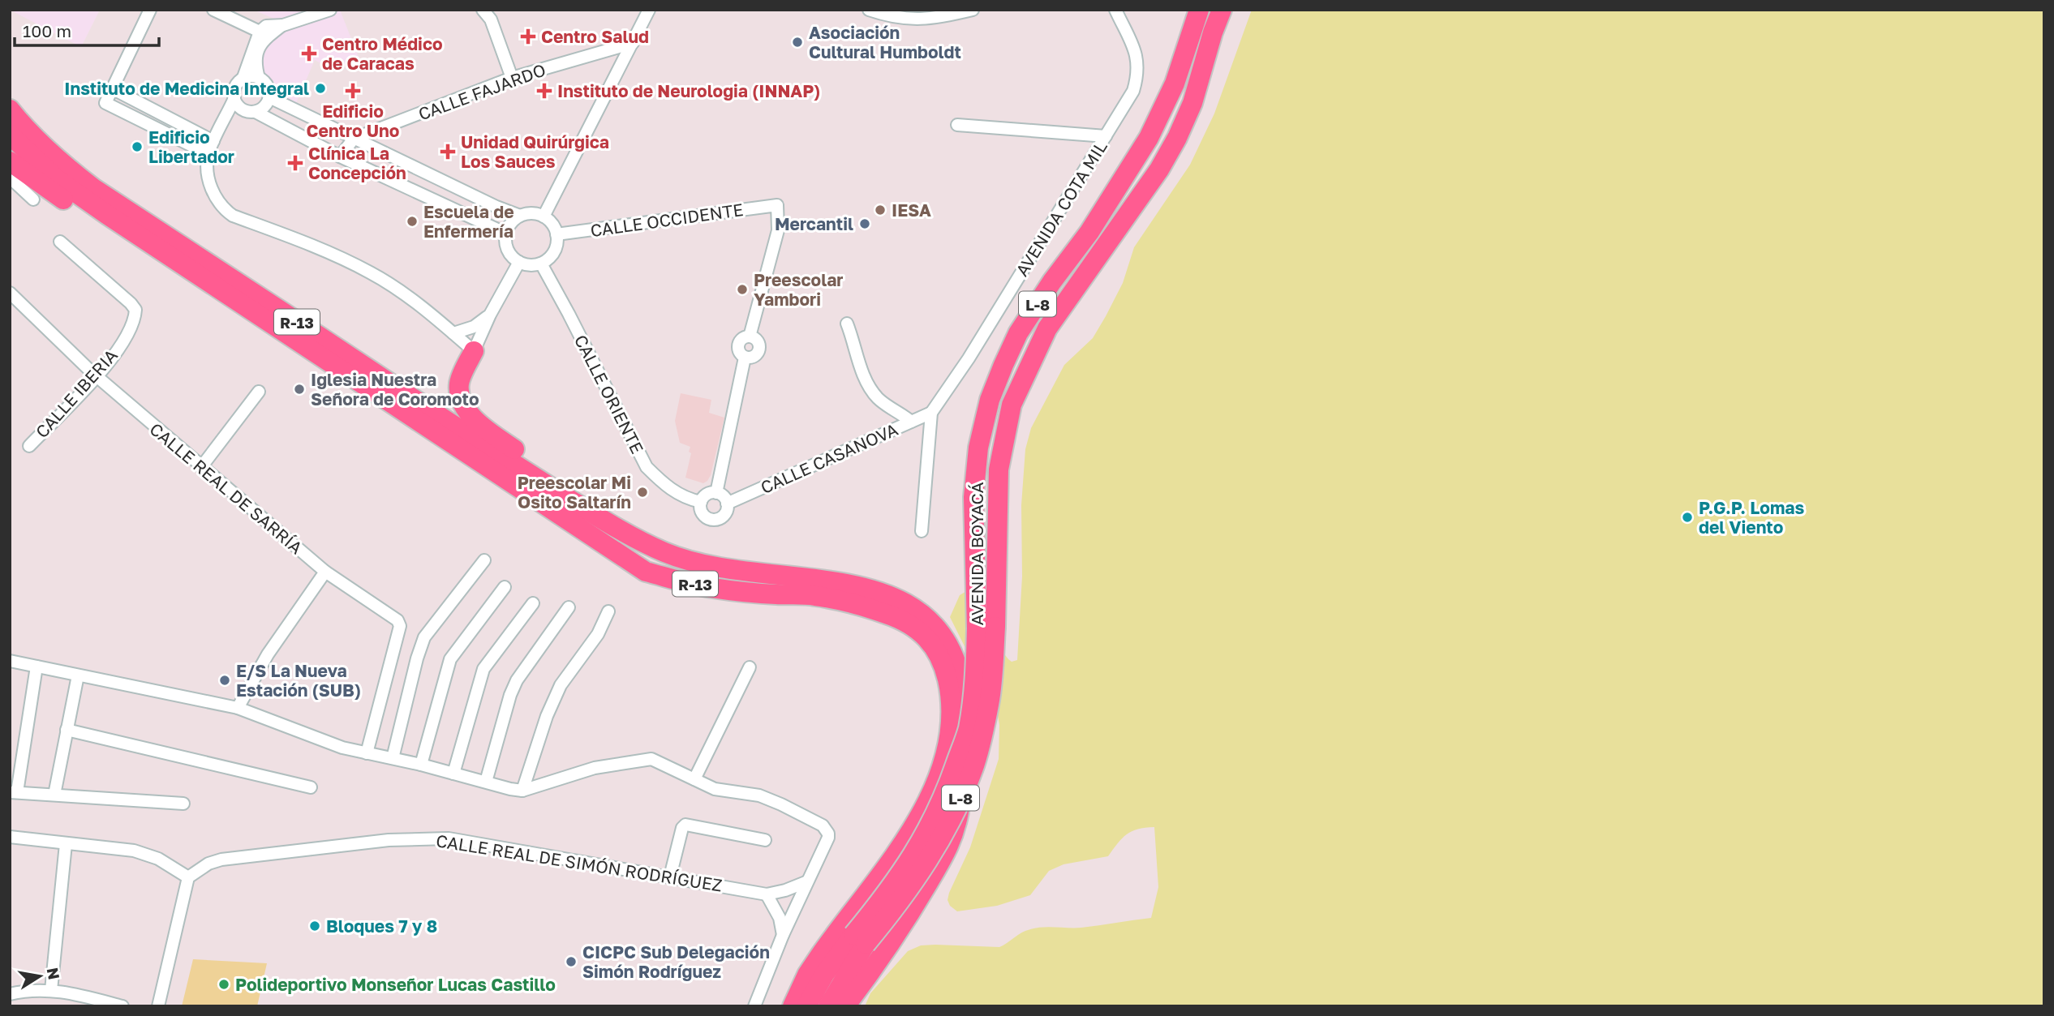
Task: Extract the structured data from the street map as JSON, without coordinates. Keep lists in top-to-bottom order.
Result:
{
  "streets": {
    "highway": ["L-8", "R-13", "AVENIDA BOYACÁ"],
    "street": [
      "CALLE FAJARDO",
      "AVENIDA COTA MIL",
      "CALLE OCCIDENTE",
      "CALLE IBERIA",
      "CALLE ORIENTE",
      "CALLE CASANOVA",
      "CALLE REAL DE SARRÍA",
      "CALLE REAL DE SIMÓN RODRÍGUEZ"
    ]
  },
  "crossings": [
    ["AVENIDA COTA MIL", "CALLE CASANOVA"],
    ["CALLE OCCIDENTE", "CALLE ORIENTE"],
    ["CALLE OCCIDENTE", "CALLE CASANOVA"],
    ["CALLE IBERIA", "CALLE REAL DE SARRÍA"],
    ["CALLE ORIENTE", "CALLE CASANOVA"]
  ],
  "places": {
    "health": [
      "Centro Salud",
      "Centro Médico de Caracas",
      "Edificio Centro Uno",
      "Instituto de Neurologia (INNAP)",
      "Unidad Quirúrgica Los Sauces",
      "Clínica La Concepción"
    ],
    "other": [
      "Asociación Cultural Humboldt",
      "Instituto de Medicina Integral",
      "Edificio Libertador",
      "IESA",
      "Escuela de Enfermería",
      "Mercantil",
      "Preescolar Yambori",
      "Iglesia Nuestra Señora de Coromoto",
      "Preescolar Mi Osito Saltarín",
      "P.G.P. Lomas del Viento",
      "E/S La Nueva Estación (SUB)",
      "Bloques 7 y 8",
      "CICPC Sub Delegación Simón Rodríguez",
      "Polideportivo Monseñor Lucas Castillo"
    ]
  },
  "scale_bar": "100 m",
  "north": "right"
}
